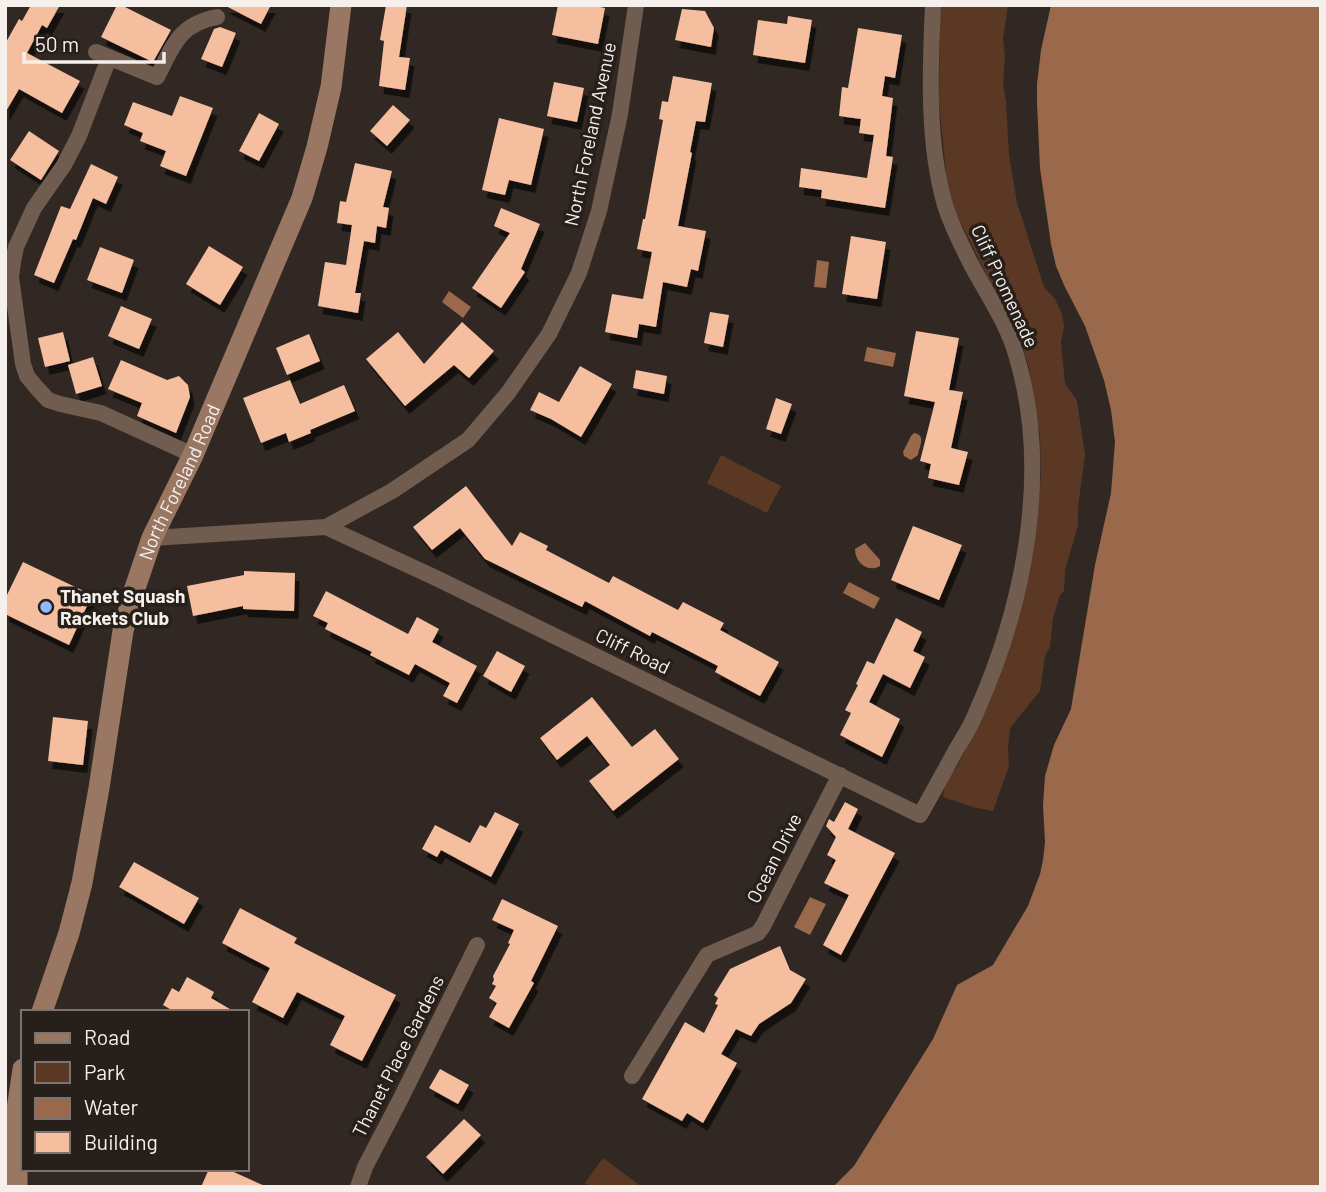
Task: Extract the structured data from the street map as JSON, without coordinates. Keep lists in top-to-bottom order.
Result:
{
  "streets": {
    "main road": ["North Foreland Road"],
    "street": [
      "North Foreland Avenue",
      "Cliff Promenade",
      "Cliff Road",
      "Ocean Drive",
      "Thanet Place Gardens"
    ]
  },
  "crossings": [
    ["North Foreland Avenue", "North Foreland Road"],
    ["North Foreland Avenue", "Cliff Road"],
    ["Cliff Promenade", "Cliff Road"],
    ["Cliff Road", "Ocean Drive"]
  ],
  "places": ["Thanet Squash Rackets Club"],
  "legend": [
    "Road",
    "Park",
    "Water",
    "Building"
  ],
  "scale_bar": "50 m"
}
